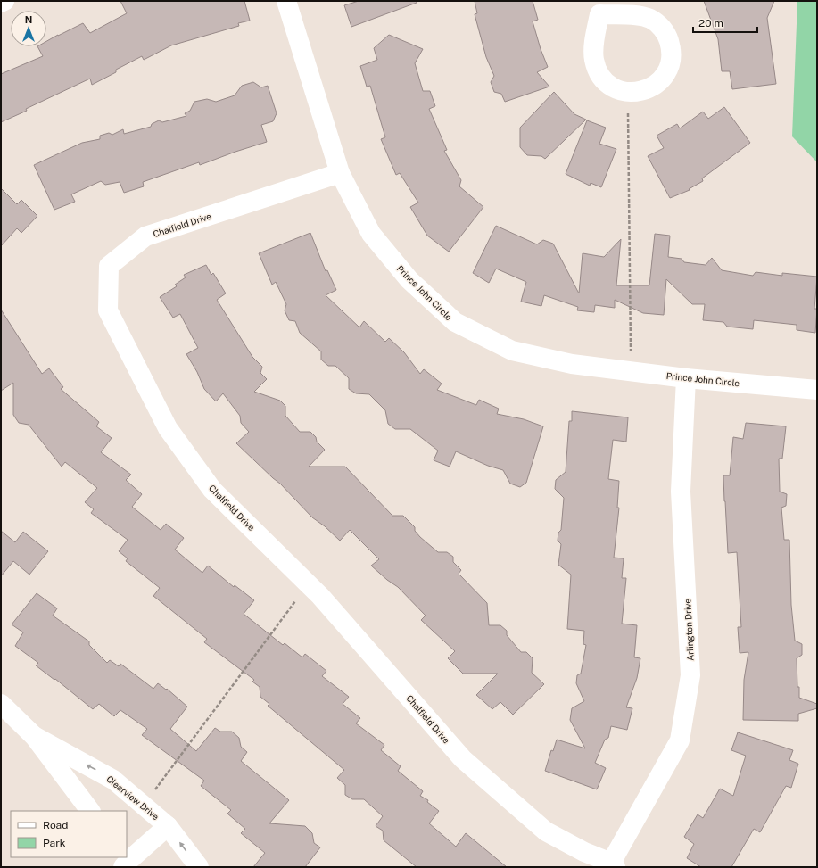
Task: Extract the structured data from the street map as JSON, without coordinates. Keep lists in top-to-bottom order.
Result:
{
  "streets": {
    "street": [
      "Chalfield Drive",
      "Prince John Circle",
      "Arlington Drive",
      "Clearview Drive"
    ]
  },
  "crossings": [
    ["Chalfield Drive", "Prince John Circle"],
    ["Chalfield Drive", "Arlington Drive"],
    ["Prince John Circle", "Arlington Drive"]
  ],
  "legend": ["Road", "Park"],
  "scale_bar": "20 m",
  "north": "top"
}
